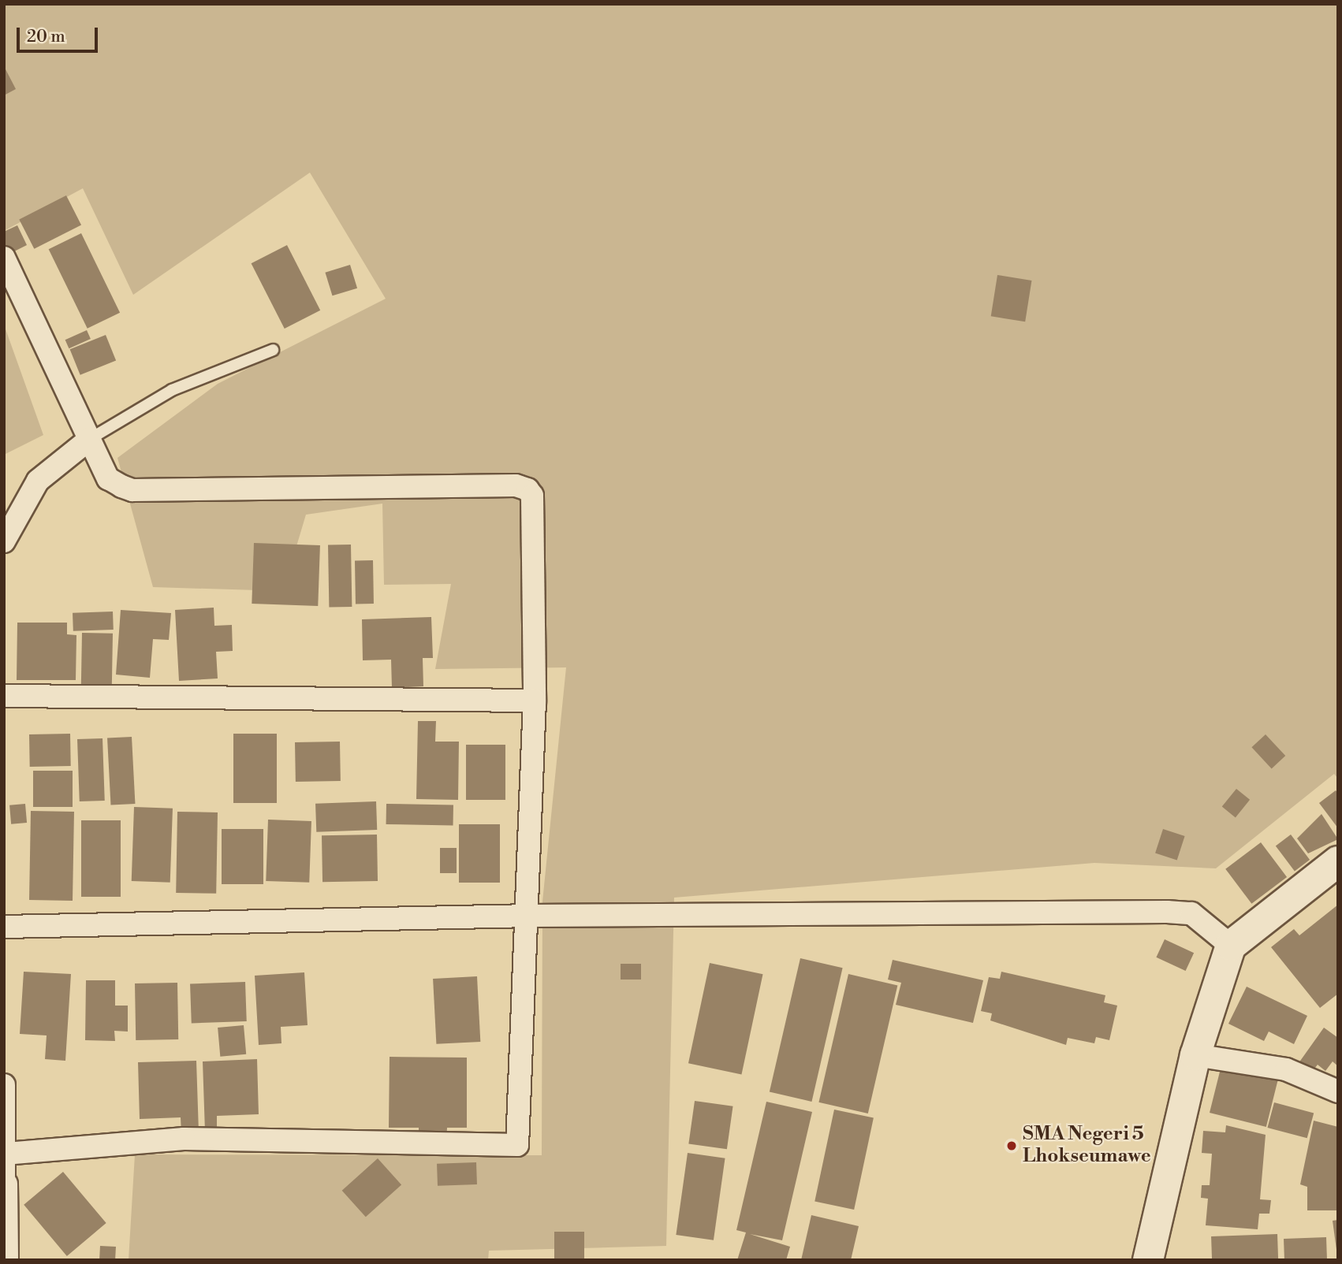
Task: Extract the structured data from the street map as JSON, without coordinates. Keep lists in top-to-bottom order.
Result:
{
  "places": ["SMA Negeri 5 Lhokseumawe"],
  "scale_bar": "20 m"
}
